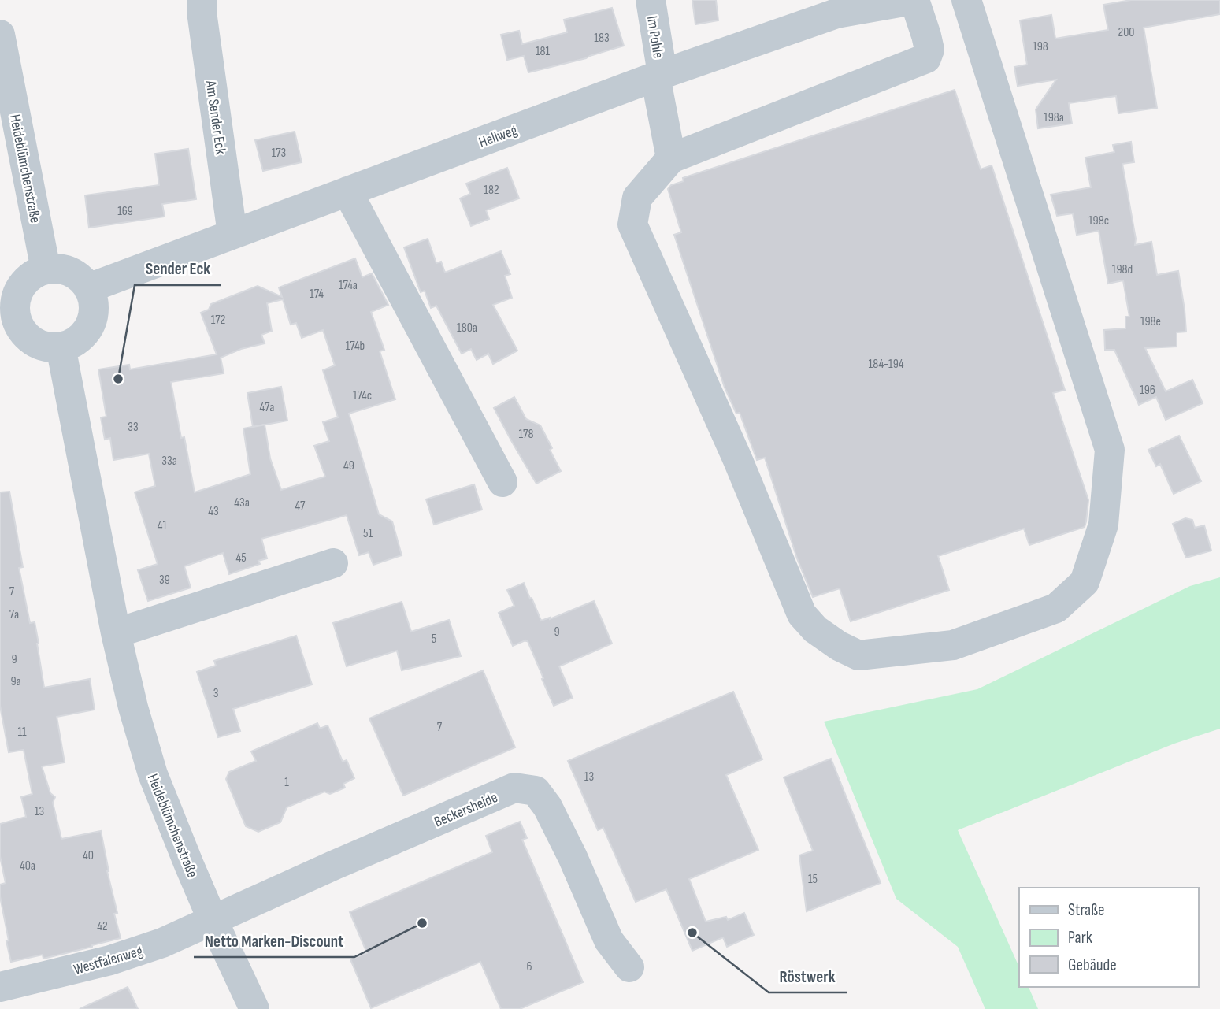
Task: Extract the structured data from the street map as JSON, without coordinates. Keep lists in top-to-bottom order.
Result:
{
  "streets": {
    "street": [
      "Im Pohle",
      "Am Sender Eck",
      "Hellweg",
      "Heideblümchenstraße",
      "Beckersheide",
      "Westfalenweg"
    ]
  },
  "crossings": [
    ["Im Pohle", "Hellweg"],
    ["Am Sender Eck", "Hellweg"],
    ["Hellweg", "Heideblümchenstraße"],
    ["Heideblümchenstraße", "Beckersheide"],
    ["Heideblümchenstraße", "Westfalenweg"],
    ["Beckersheide", "Westfalenweg"]
  ],
  "places": ["Sender Eck", "Netto Marken-Discount", "Röstwerk"],
  "house_numbers": [
    "200",
    "183",
    "198",
    "181",
    "198a",
    "173",
    "182",
    "169",
    "198c",
    "198d",
    "174a",
    "174",
    "172",
    "198e",
    "180a",
    "174b",
    "184-194",
    "196",
    "174c",
    "47a",
    "33",
    "178",
    "33a",
    "49",
    "43a",
    "47",
    "43",
    "41",
    "51",
    "45",
    "39",
    "7",
    "7a",
    "9",
    "5",
    "9",
    "9a",
    "3",
    "7",
    "11",
    "13",
    "1",
    "13",
    "40",
    "40a",
    "15",
    "42",
    "6"
  ],
  "legend": ["Straße", "Park", "Gebäude"]
}
